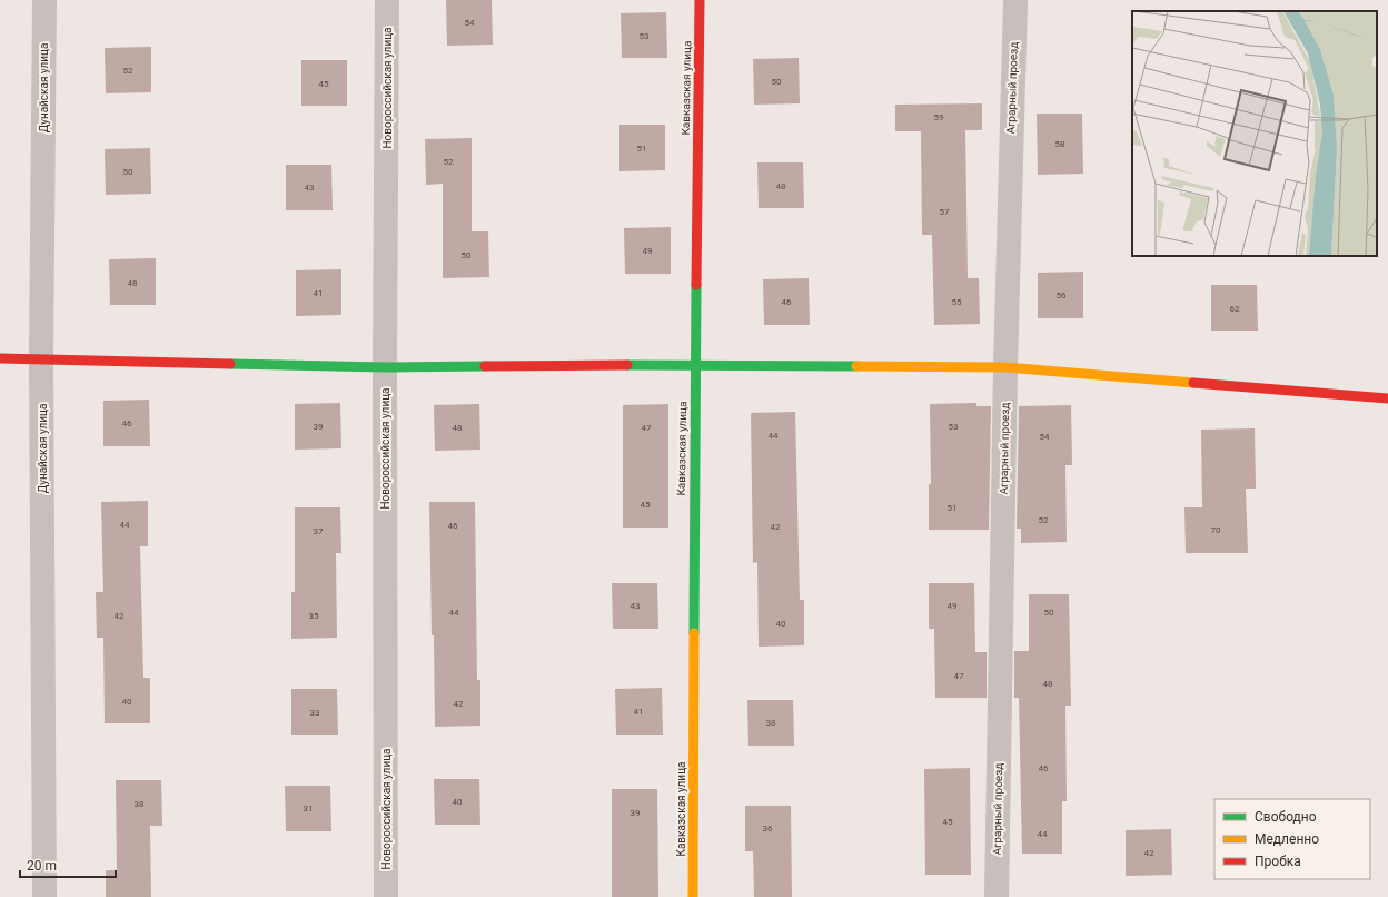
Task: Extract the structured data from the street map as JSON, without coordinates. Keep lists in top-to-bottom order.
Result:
{
  "streets": {
    "street": [
      "Дунайская улица",
      "Новороссийская улица",
      "Кавказская улица",
      "Аграрный проезд"
    ]
  },
  "house_numbers": [
    "54",
    "53",
    "52",
    "50",
    "45",
    "59",
    "58",
    "51",
    "52",
    "50",
    "48",
    "43",
    "57",
    "49",
    "50",
    "48",
    "41",
    "56",
    "46",
    "55",
    "62",
    "46",
    "39",
    "53",
    "48",
    "47",
    "44",
    "54",
    "45",
    "51",
    "52",
    "44",
    "46",
    "42",
    "70",
    "37",
    "43",
    "49",
    "44",
    "50",
    "42",
    "35",
    "40",
    "47",
    "48",
    "40",
    "42",
    "41",
    "33",
    "38",
    "46",
    "40",
    "38",
    "31",
    "39",
    "45",
    "36",
    "44",
    "42"
  ],
  "legend": ["Свободно", "Медленно", "Пробка"],
  "scale_bar": "20 m"
}
